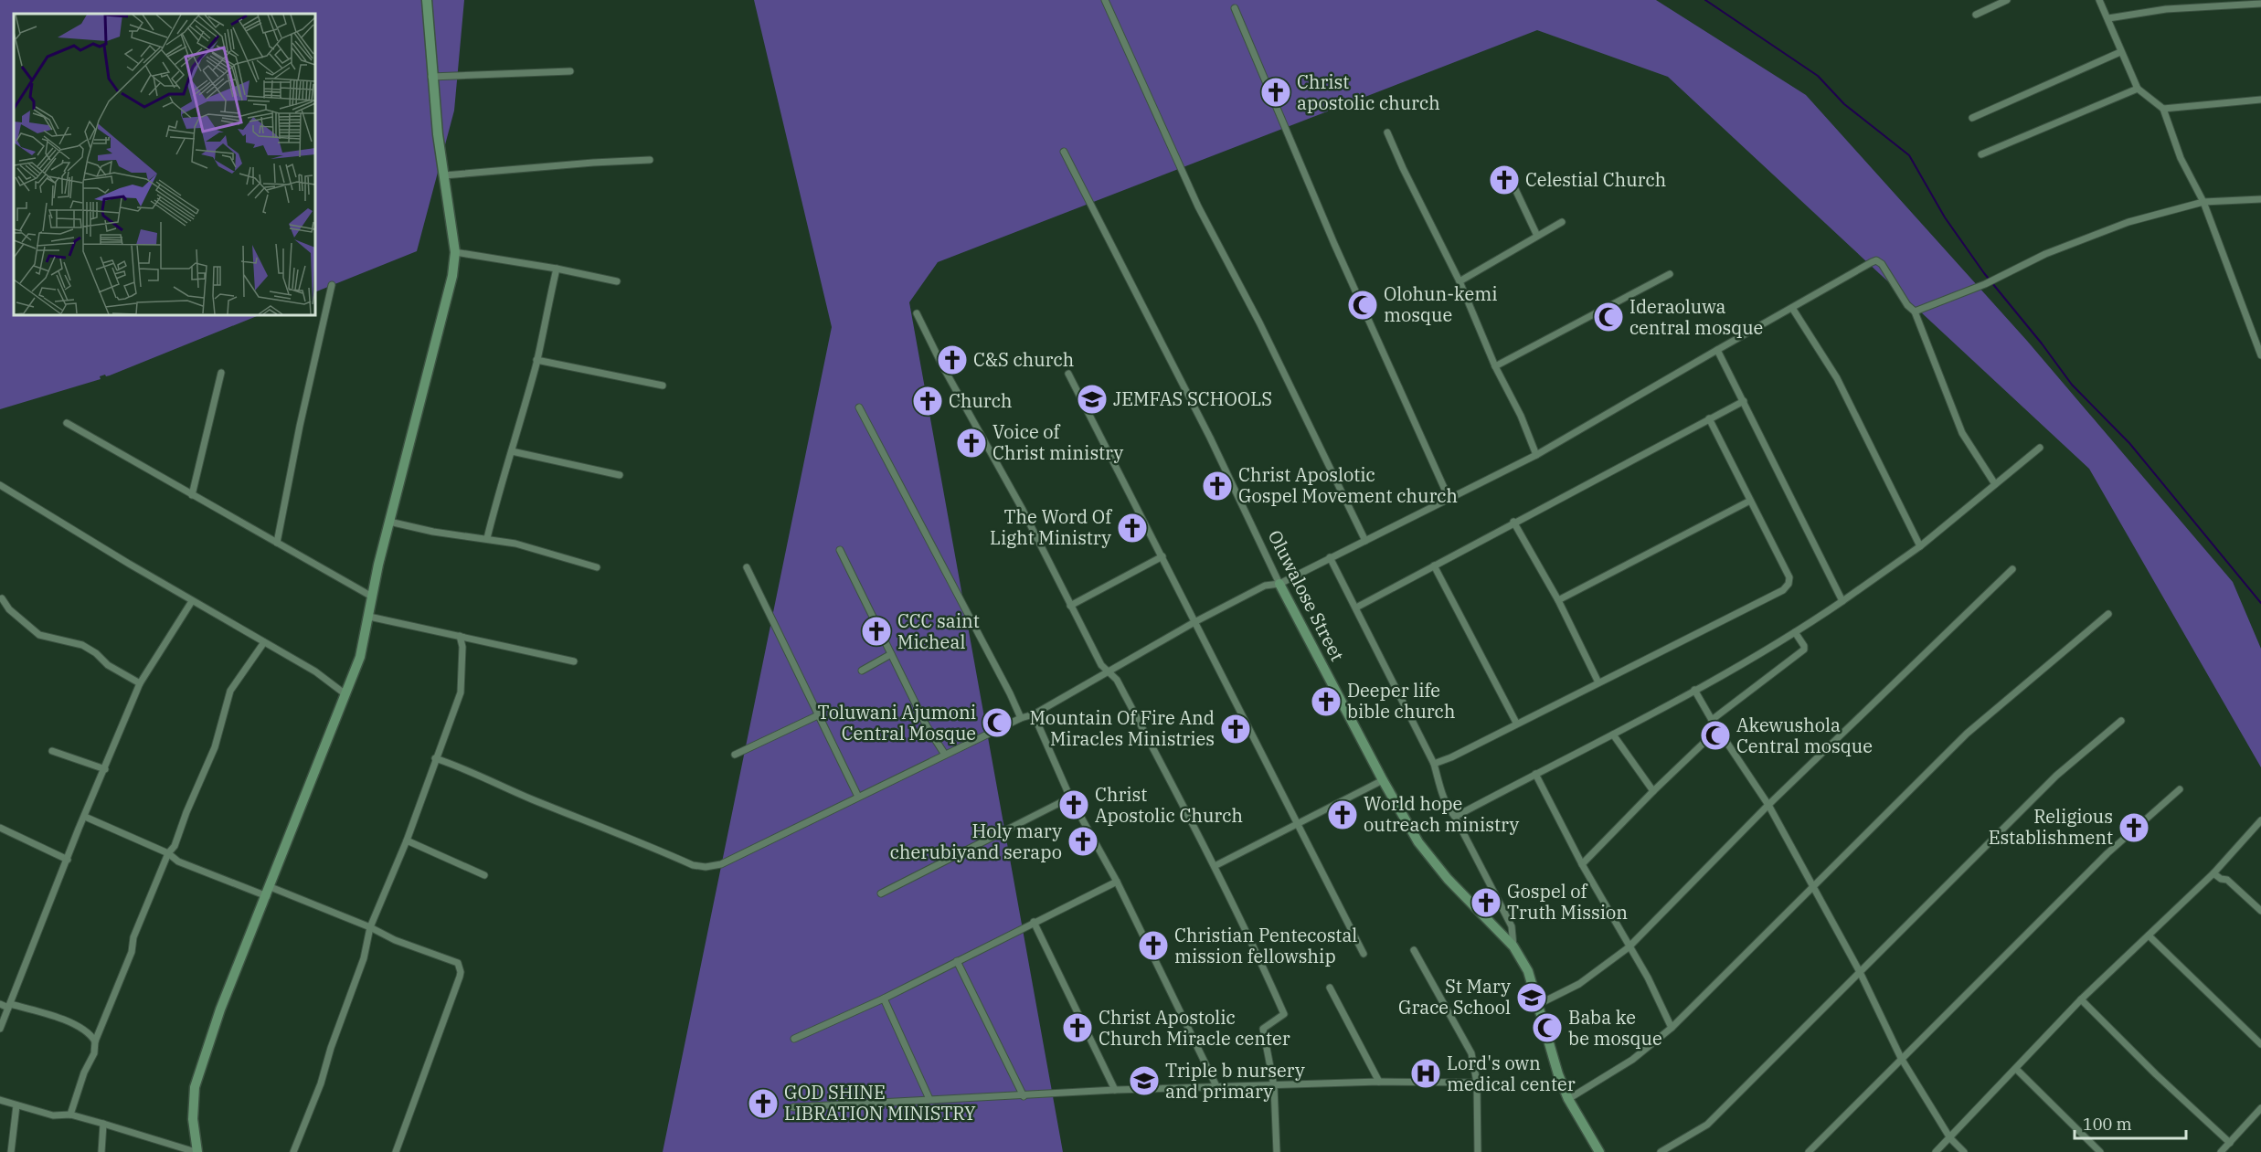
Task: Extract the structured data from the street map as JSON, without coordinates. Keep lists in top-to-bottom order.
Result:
{
  "streets": {
    "street": ["Oluwalose Street"]
  },
  "places": {
    "church": [
      "Christ apostolic church",
      "Celestial Church",
      "C&S church",
      "Church",
      "Voice of Christ ministry",
      "Christ Aposlotic Gospel Movement church",
      "The Word Of Light Ministry",
      "CCC saint Micheal",
      "Deeper life bible church",
      "Mountain Of Fire And Miracles Ministries",
      "Christ Apostolic Church",
      "World hope outreach ministry",
      "Religious Establishment",
      "Holy mary cherubiyand serapo",
      "Gospel of Truth Mission",
      "Christian Pentecostal mission fellowship",
      "Christ Apostolic Church Miracle center",
      "GOD SHINE LIBRATION MINISTRY"
    ],
    "mosque": [
      "Olohun-kemi mosque",
      "Ideraoluwa central mosque",
      "Toluwani Ajumoni Central Mosque",
      "Akewushola Central mosque",
      "Baba ke be mosque"
    ],
    "school or university": ["JEMFAS SCHOOLS", "St Mary Grace School", "Triple b nursery and primary"],
    "hospital": ["Lord's own medical center"]
  },
  "scale_bar": "100 m"
}
